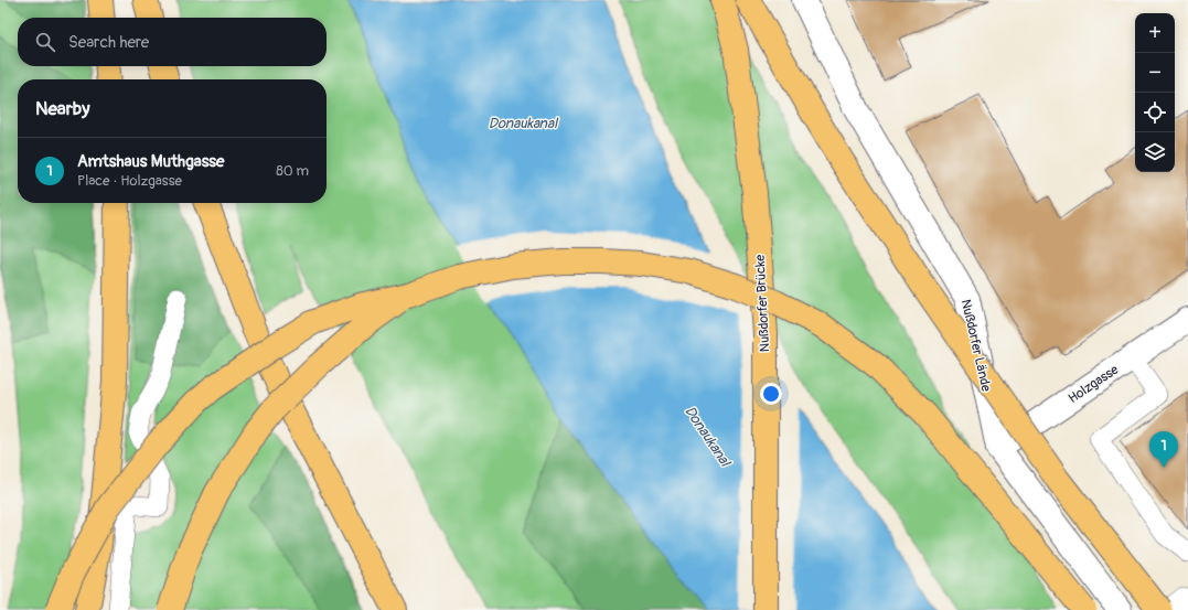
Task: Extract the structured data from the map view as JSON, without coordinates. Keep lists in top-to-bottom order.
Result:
{
  "streets": {
    "highway": ["Nußdorfer Brücke"],
    "street": ["Nußdorfer Lände", "Holzgasse"]
  },
  "crossings": [
    ["Nußdorfer Lände", "Holzgasse"]
  ],
  "water": ["Donaukanal"],
  "page": {
    "map_buttons": ["+", "−"],
    "search": "Search here",
    "heading": "Nearby",
    "list": [
      {
        "mark": "1",
        "name": "Amtshaus Muthgasse",
        "note": "Place · Holzgasse",
        "value": "80 m"
      }
    ],
    "pins": "1"
  }
}
